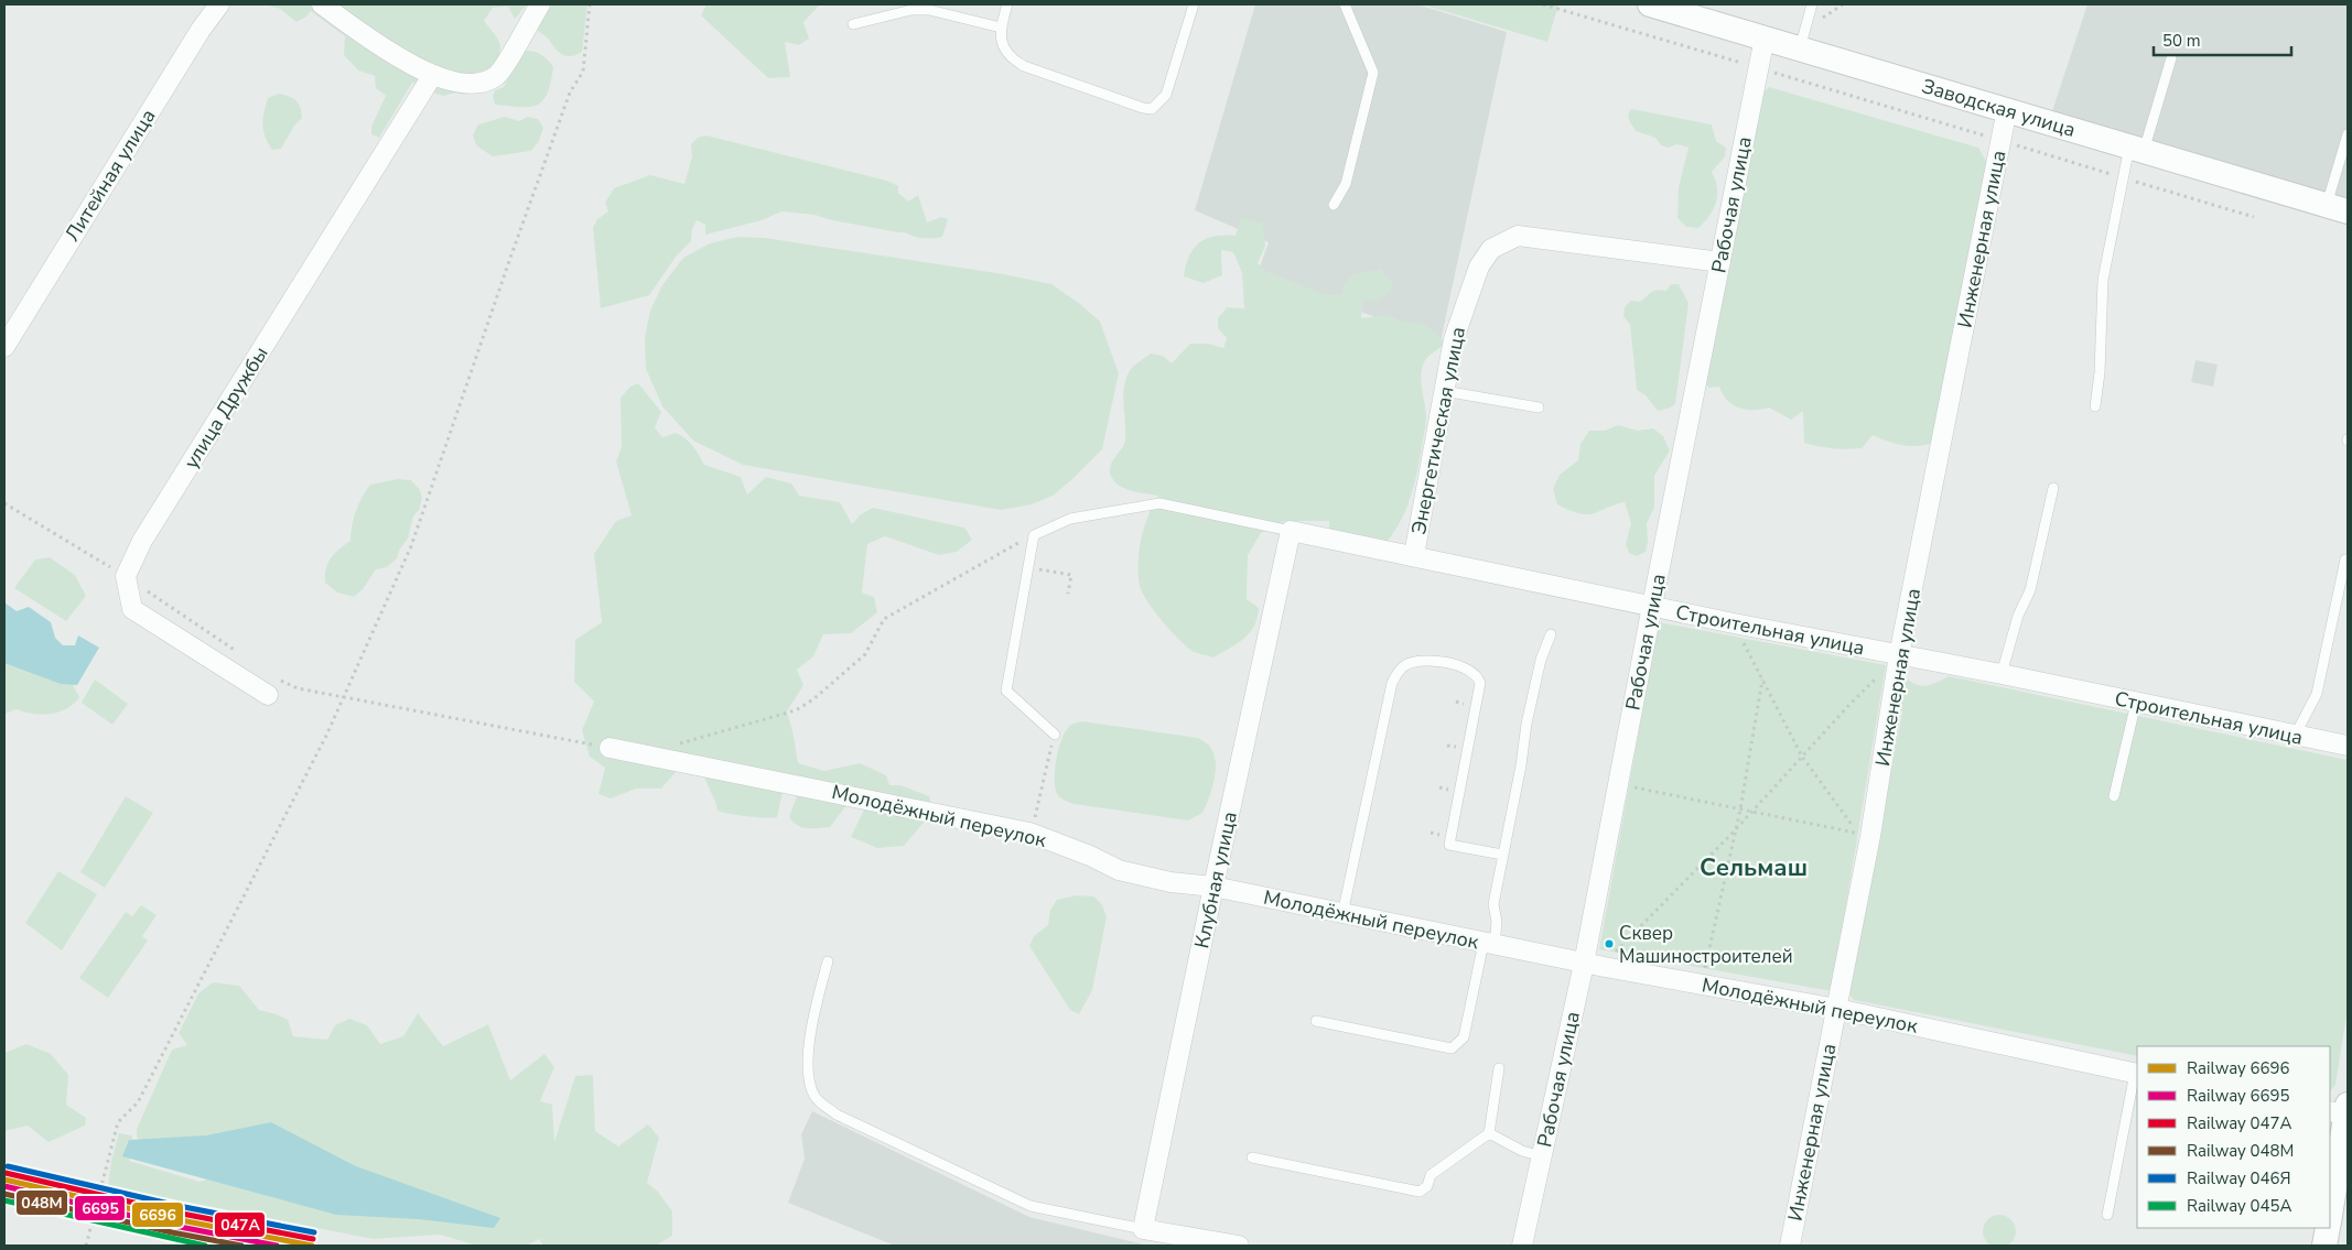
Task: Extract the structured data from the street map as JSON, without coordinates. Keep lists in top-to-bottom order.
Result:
{
  "streets": {
    "street": [
      "Заводская улица",
      "Литейная улица",
      "Рабочая улица",
      "Инженерная улица",
      "улица Дружбы",
      "Энергетическая улица",
      "Строительная улица",
      "Молодёжный переулок",
      "Клубная улица"
    ]
  },
  "crossings": [
    ["Заводская улица", "Рабочая улица"],
    ["Заводская улица", "Инженерная улица"],
    ["Рабочая улица", "Энергетическая улица"],
    ["Рабочая улица", "Строительная улица"],
    ["Рабочая улица", "Молодёжный переулок"],
    ["Инженерная улица", "Строительная улица"],
    ["Инженерная улица", "Молодёжный переулок"],
    ["Энергетическая улица", "Строительная улица"],
    ["Строительная улица", "Клубная улица"],
    ["Молодёжный переулок", "Клубная улица"]
  ],
  "districts": ["Сельмаш"],
  "places": ["Сквер Машиностроителей"],
  "lines": [
    "rail line 046Я",
    "rail line 047А",
    "rail line 6696",
    "rail line 6695",
    "rail line 048М",
    "rail line 045А"
  ],
  "legend": [
    "Railway 6696",
    "Railway 6695",
    "Railway 047А",
    "Railway 048М",
    "Railway 046Я",
    "Railway 045А"
  ],
  "scale_bar": "50 m"
}
